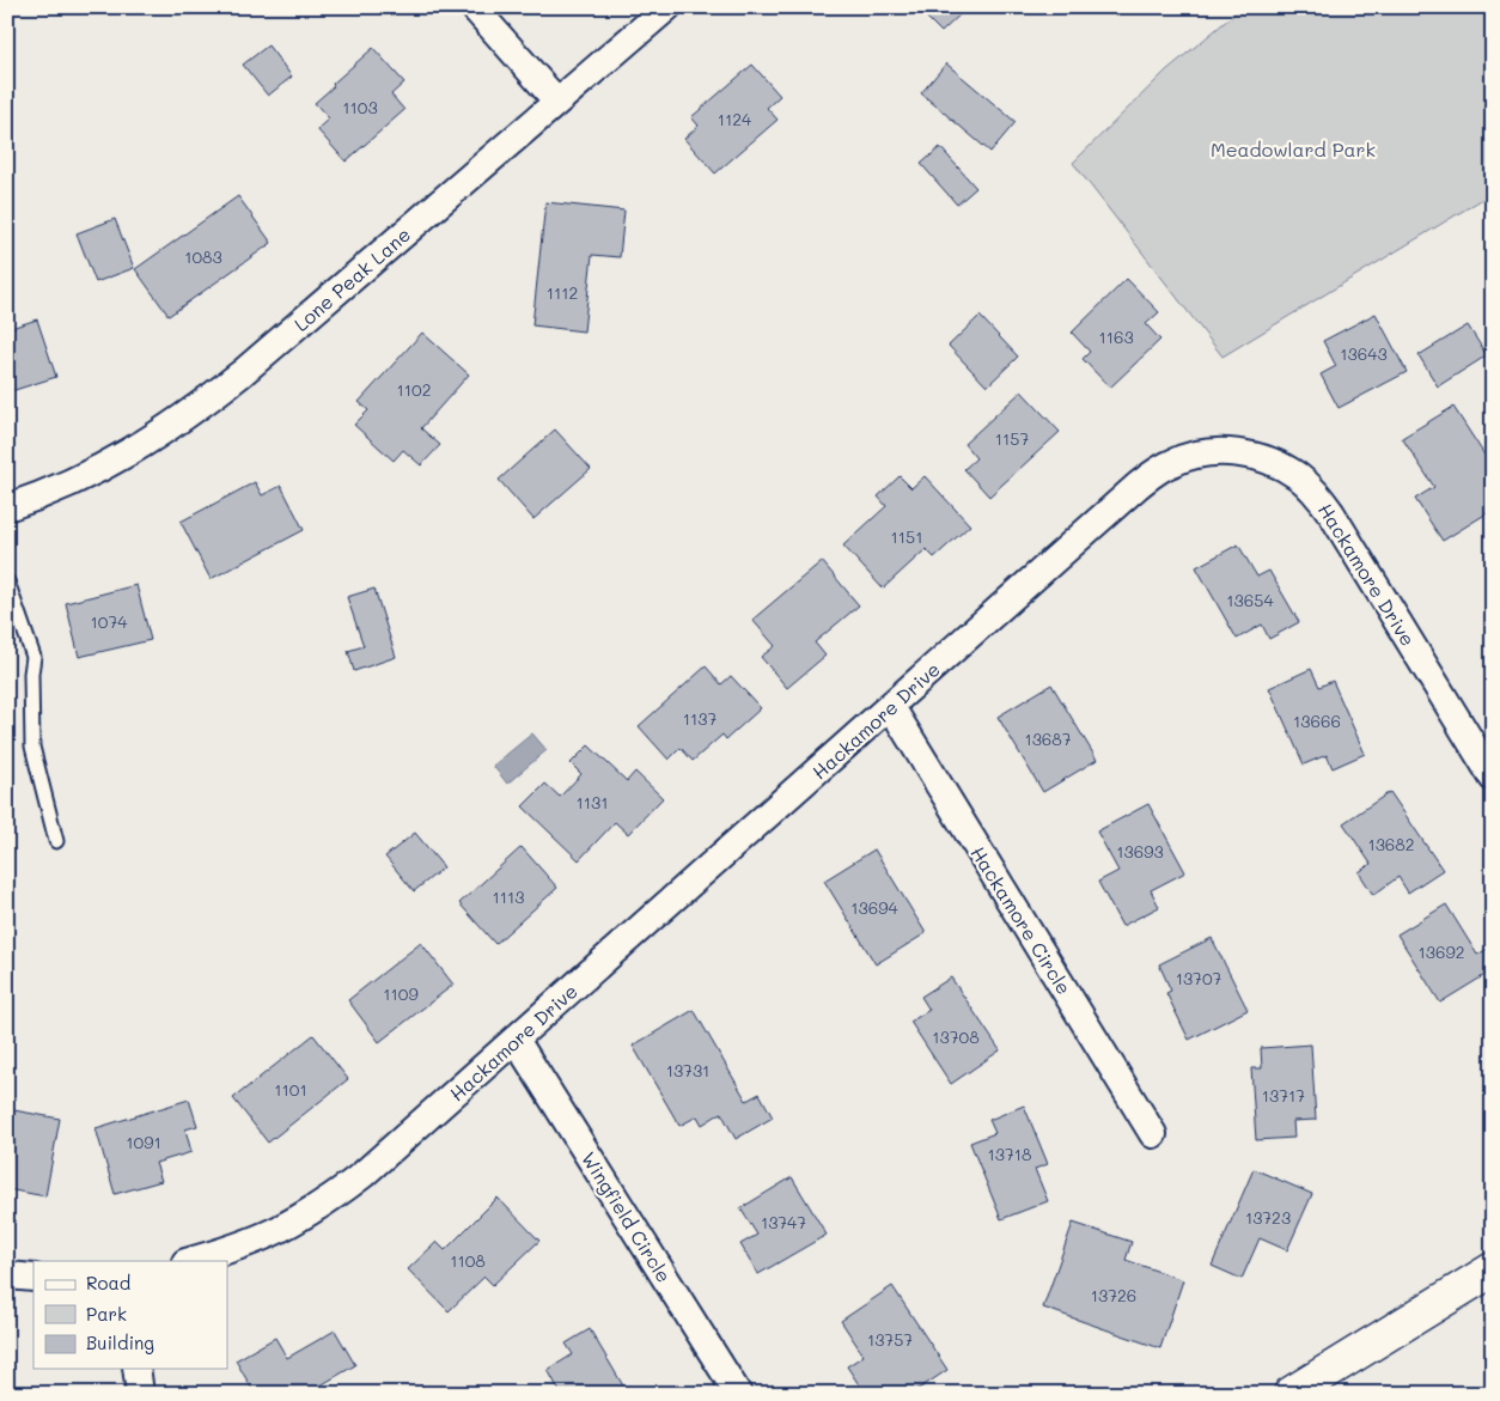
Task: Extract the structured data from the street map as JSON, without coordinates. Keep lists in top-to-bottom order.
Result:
{
  "streets": {
    "street": [
      "Lone Peak Lane",
      "Hackamore Drive",
      "Hackamore Circle",
      "Wingfield Circle"
    ]
  },
  "crossings": [
    ["Hackamore Drive", "Hackamore Circle"],
    ["Hackamore Drive", "Wingfield Circle"]
  ],
  "parks": ["Meadowlard Park"],
  "house_numbers": [
    "1103",
    "1124",
    "1083",
    "1112",
    "1163",
    "13643",
    "1102",
    "1157",
    "1151",
    "13654",
    "1074",
    "1137",
    "13666",
    "13687",
    "1131",
    "13682",
    "13693",
    "1113",
    "13694",
    "13692",
    "13707",
    "1109",
    "13708",
    "13731",
    "1101",
    "13717",
    "1091",
    "13718",
    "13723",
    "13747",
    "1108",
    "13726",
    "13757"
  ],
  "legend": ["Road", "Park", "Building"]
}
